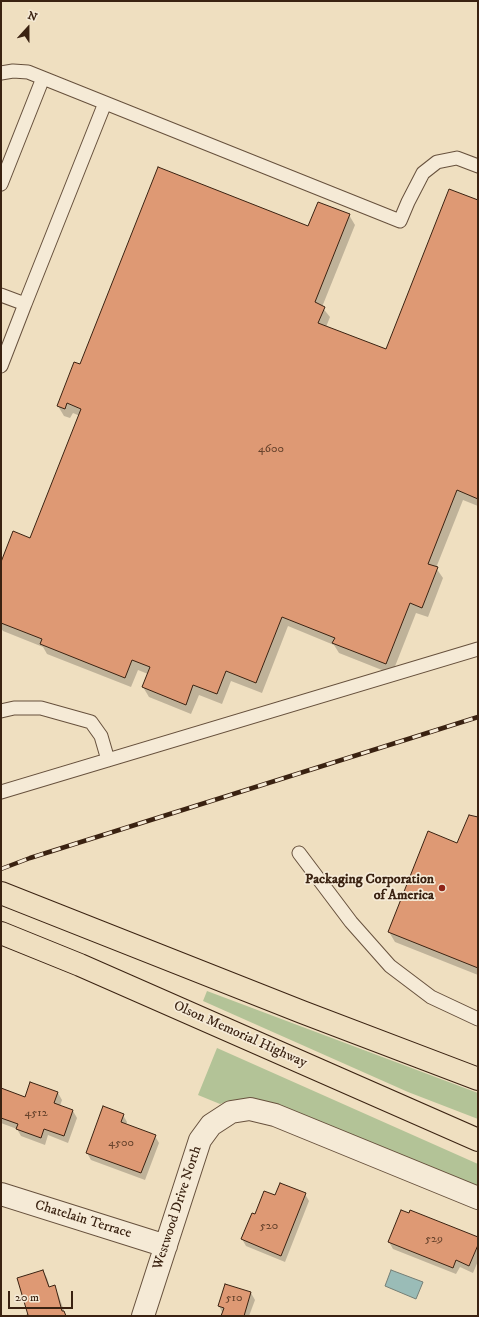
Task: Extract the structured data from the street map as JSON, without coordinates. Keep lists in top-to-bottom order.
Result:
{
  "streets": {
    "main road": ["Olson Memorial Highway"],
    "street": ["Westwood Drive North", "Chatelain Terrace"]
  },
  "crossings": [
    ["Westwood Drive North", "Chatelain Terrace"]
  ],
  "places": ["Packaging Corporation of America"],
  "house_numbers": [
    "4600",
    "4512",
    "4500",
    "520",
    "529",
    "510"
  ],
  "scale_bar": "20 m",
  "north": "top"
}
